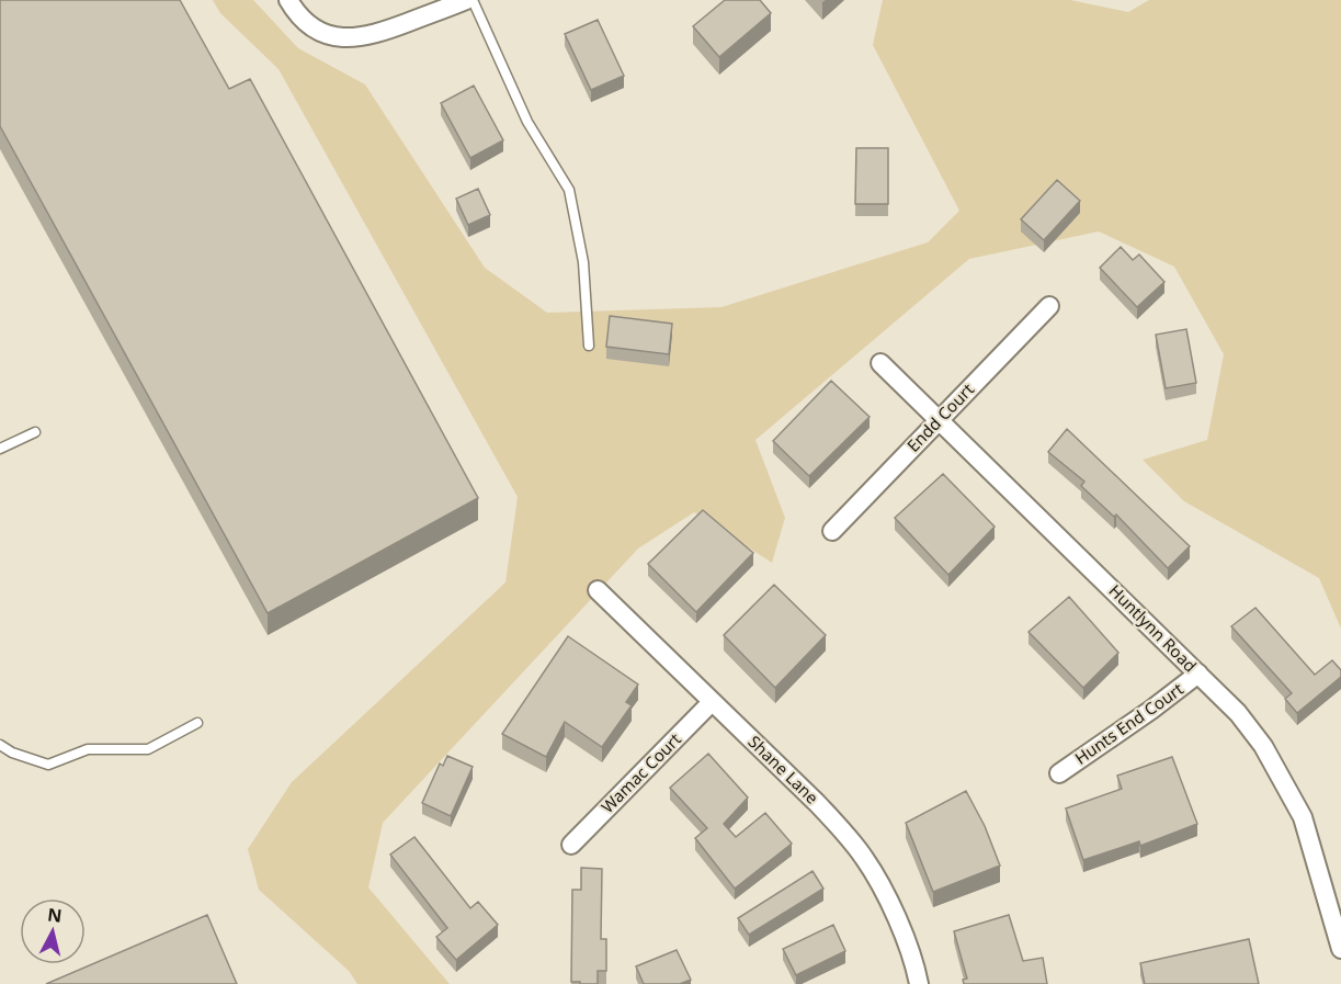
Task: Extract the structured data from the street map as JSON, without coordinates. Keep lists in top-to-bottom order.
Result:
{
  "streets": {
    "street": [
      "Endd Court",
      "Huntlynn Road",
      "Hunts End Court",
      "Shane Lane",
      "Wamac Court"
    ]
  },
  "crossings": [
    ["Endd Court", "Huntlynn Road"],
    ["Huntlynn Road", "Hunts End Court"],
    ["Shane Lane", "Wamac Court"]
  ],
  "north": "top"
}
